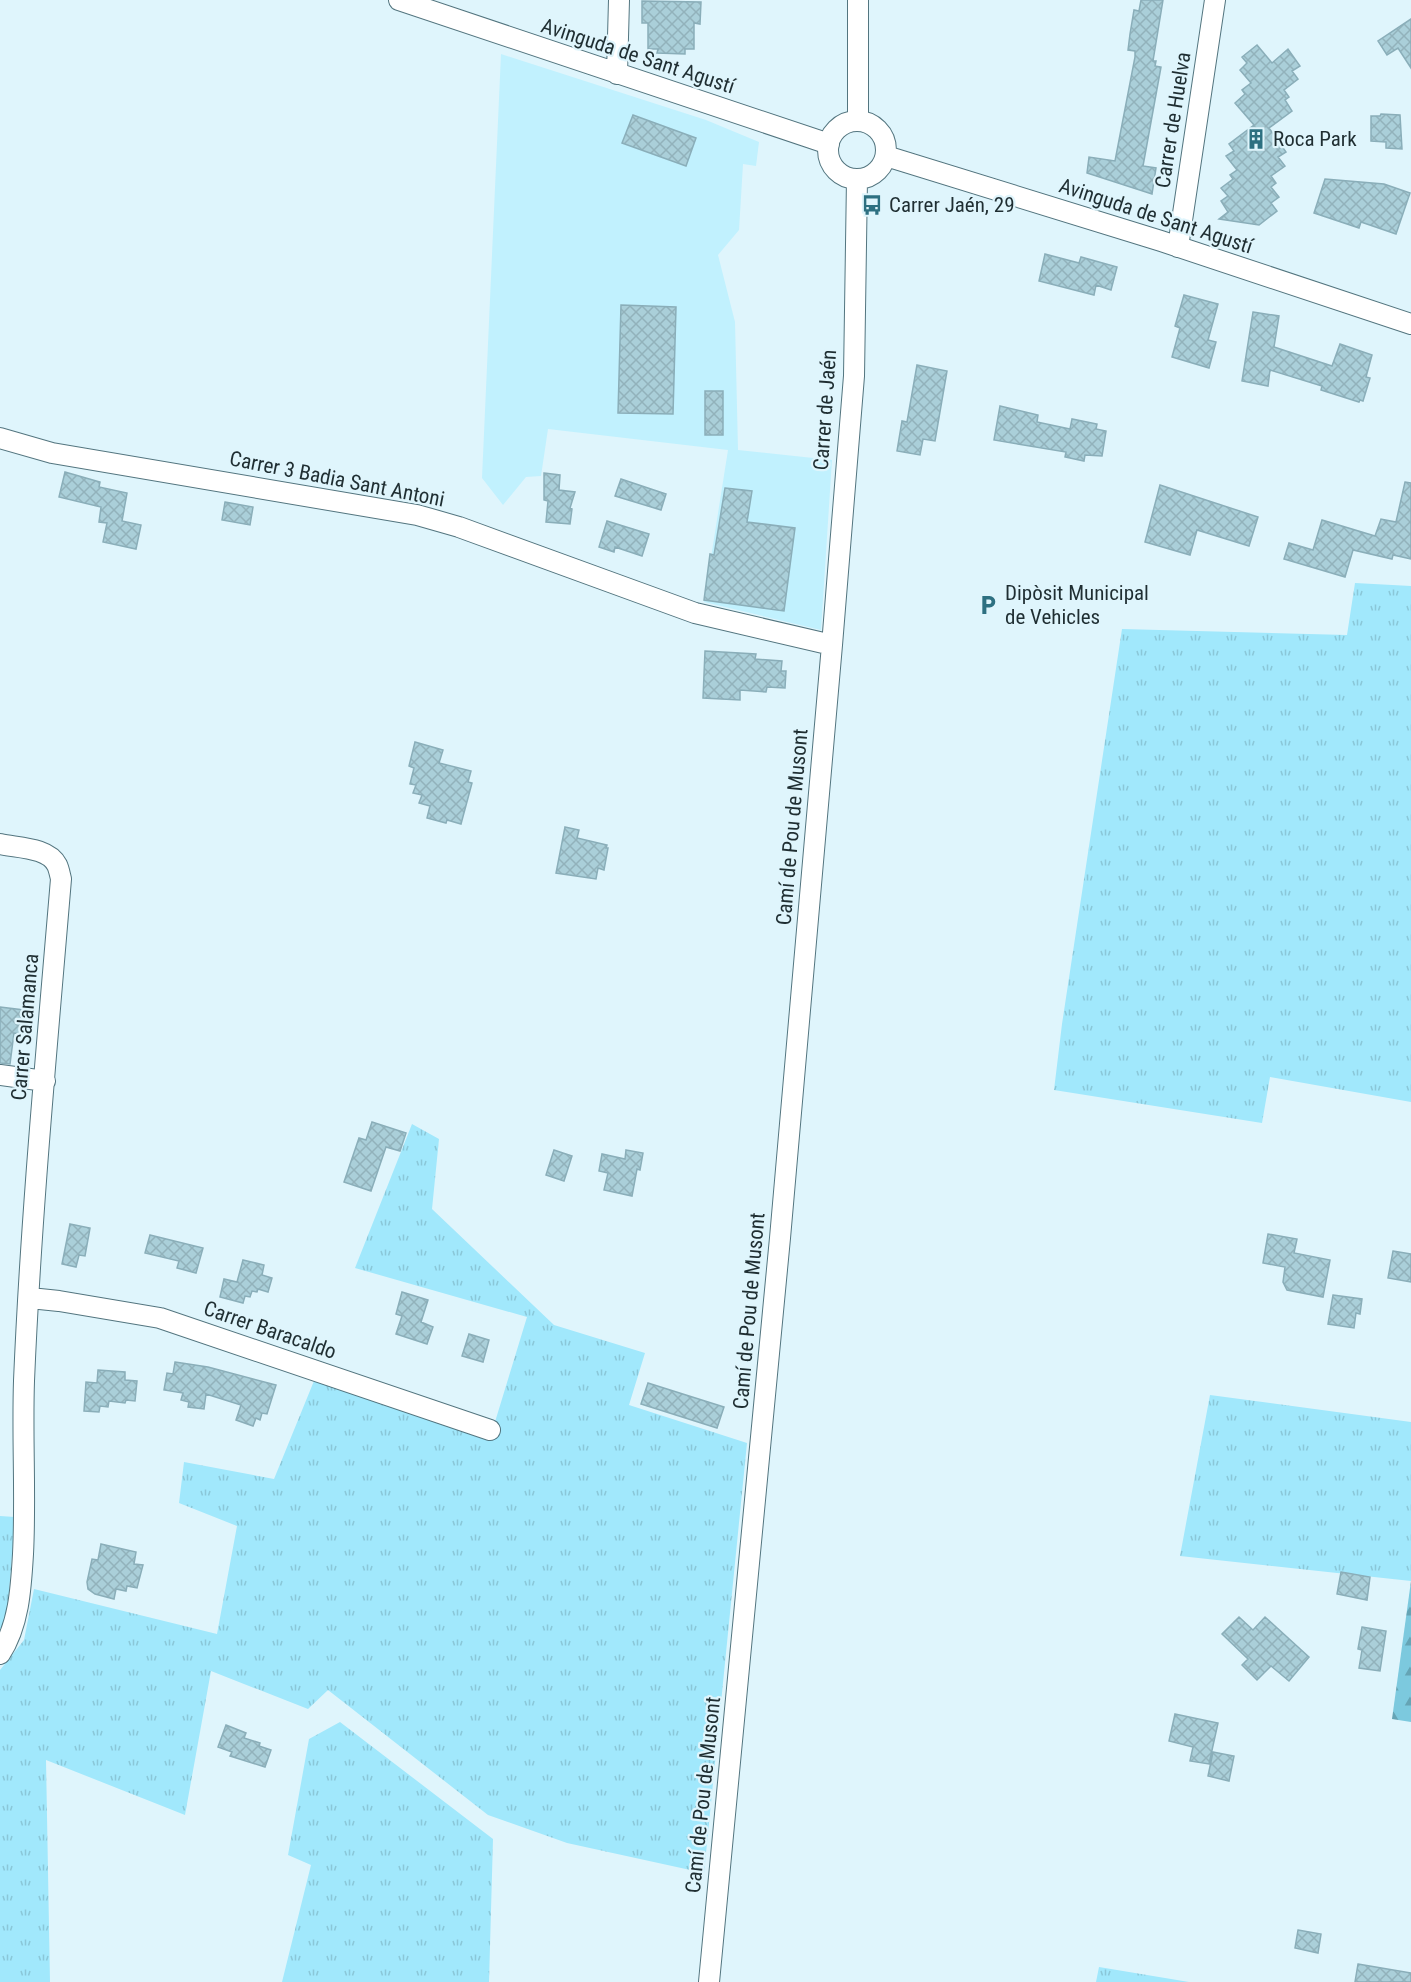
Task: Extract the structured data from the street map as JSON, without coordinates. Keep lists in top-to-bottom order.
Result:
{
  "streets": {
    "street": [
      "Avinguda de Sant Agustí",
      "Carrer de Huelva",
      "Carrer de Jaén",
      "Carrer 3 Badia Sant Antoni",
      "Camí de Pou de Musont",
      "Carrer Salamanca",
      "Carrer Baracaldo"
    ]
  },
  "crossings": [
    ["Avinguda de Sant Agustí", "Carrer de Huelva"],
    ["Avinguda de Sant Agustí", "Carrer de Jaén"],
    ["Carrer de Jaén", "Carrer 3 Badia Sant Antoni"],
    ["Carrer de Jaén", "Camí de Pou de Musont"],
    ["Carrer 3 Badia Sant Antoni", "Camí de Pou de Musont"],
    ["Carrer Salamanca", "Carrer Baracaldo"]
  ],
  "places": {
    "building": ["Roca Park"],
    "bus stop": ["Carrer Jaén, 29"],
    "parking": ["Dipòsit Municipal de Vehicles"]
  }
}
